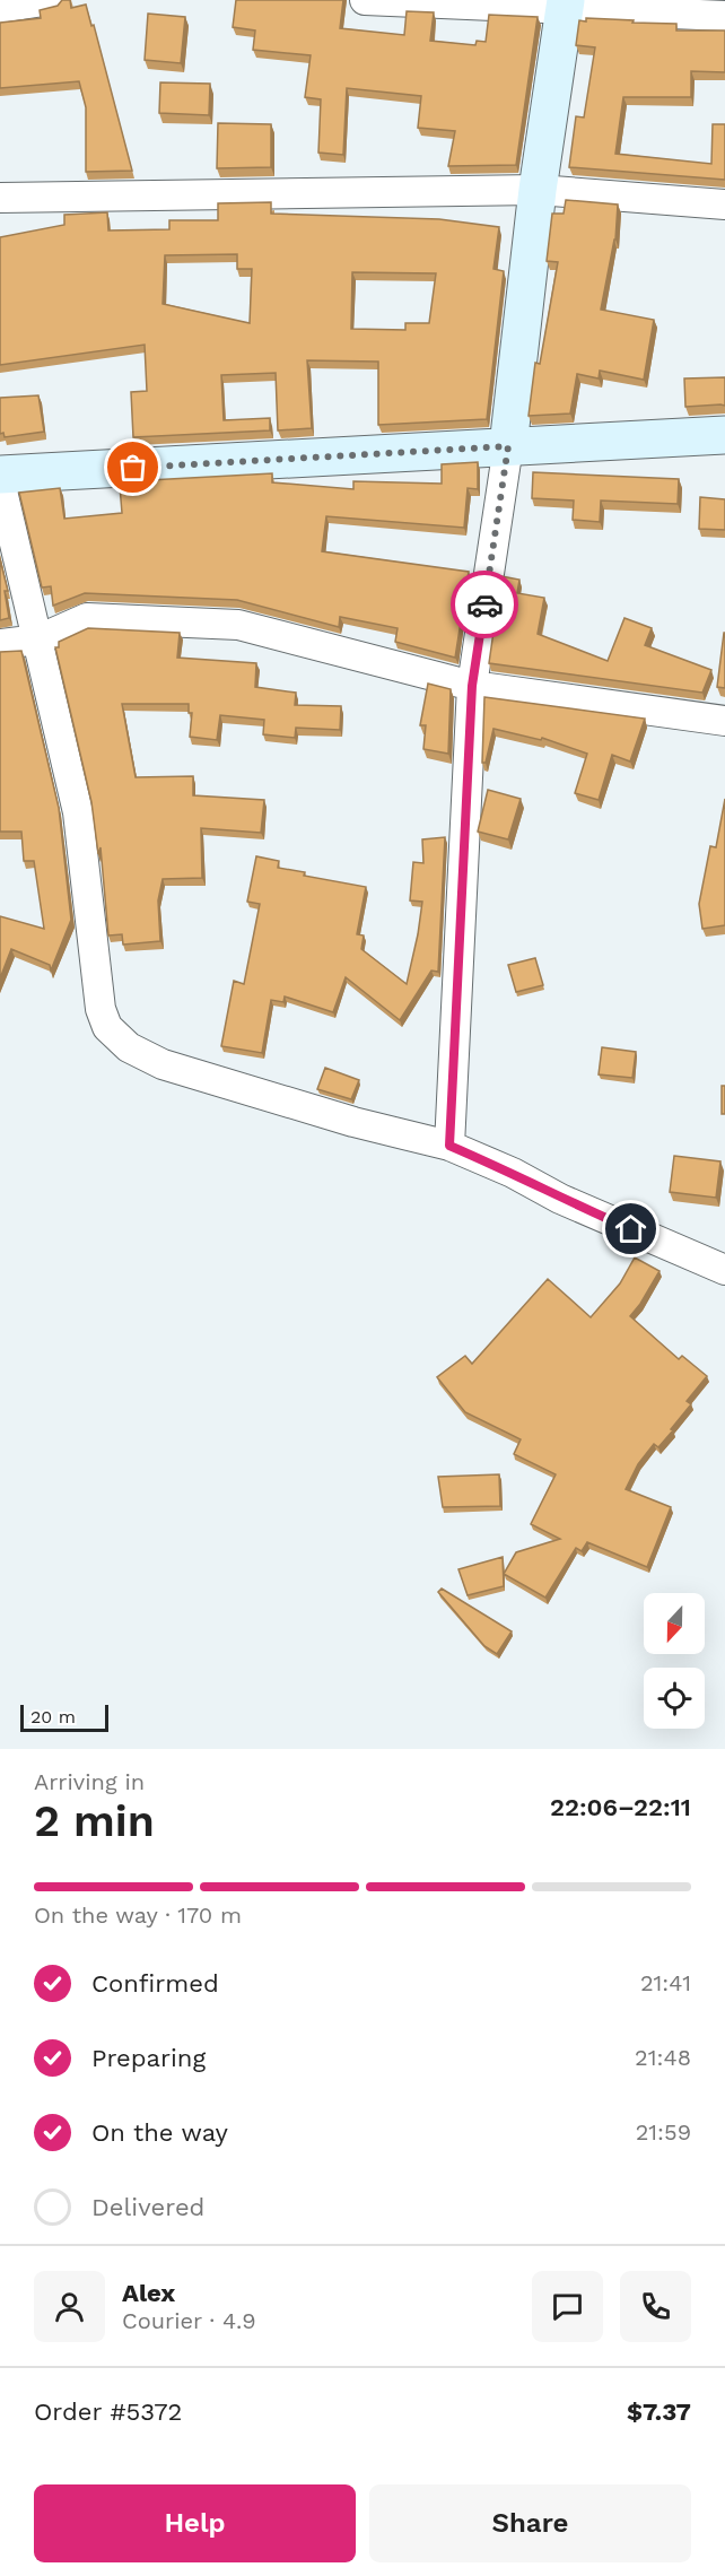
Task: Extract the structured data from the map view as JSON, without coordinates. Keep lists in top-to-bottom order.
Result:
{
  "scale_bar": "20 m",
  "north": "bottom",
  "page": {
    "scale": "20 m",
    "heading": ["2 min", "Arriving in", "22:06–22:11"],
    "panel": [
      "Alex",
      "Courier · 4.9",
      "Order #5372",
      "$7.37"
    ],
    "bar": "On the way · 170 m",
    "list": [
      ["Confirmed", "21:41"],
      ["Preparing", "21:48"],
      ["On the way", "21:59"],
      "Delivered"
    ],
    "buttons": ["Help", "Share"]
  }
}
